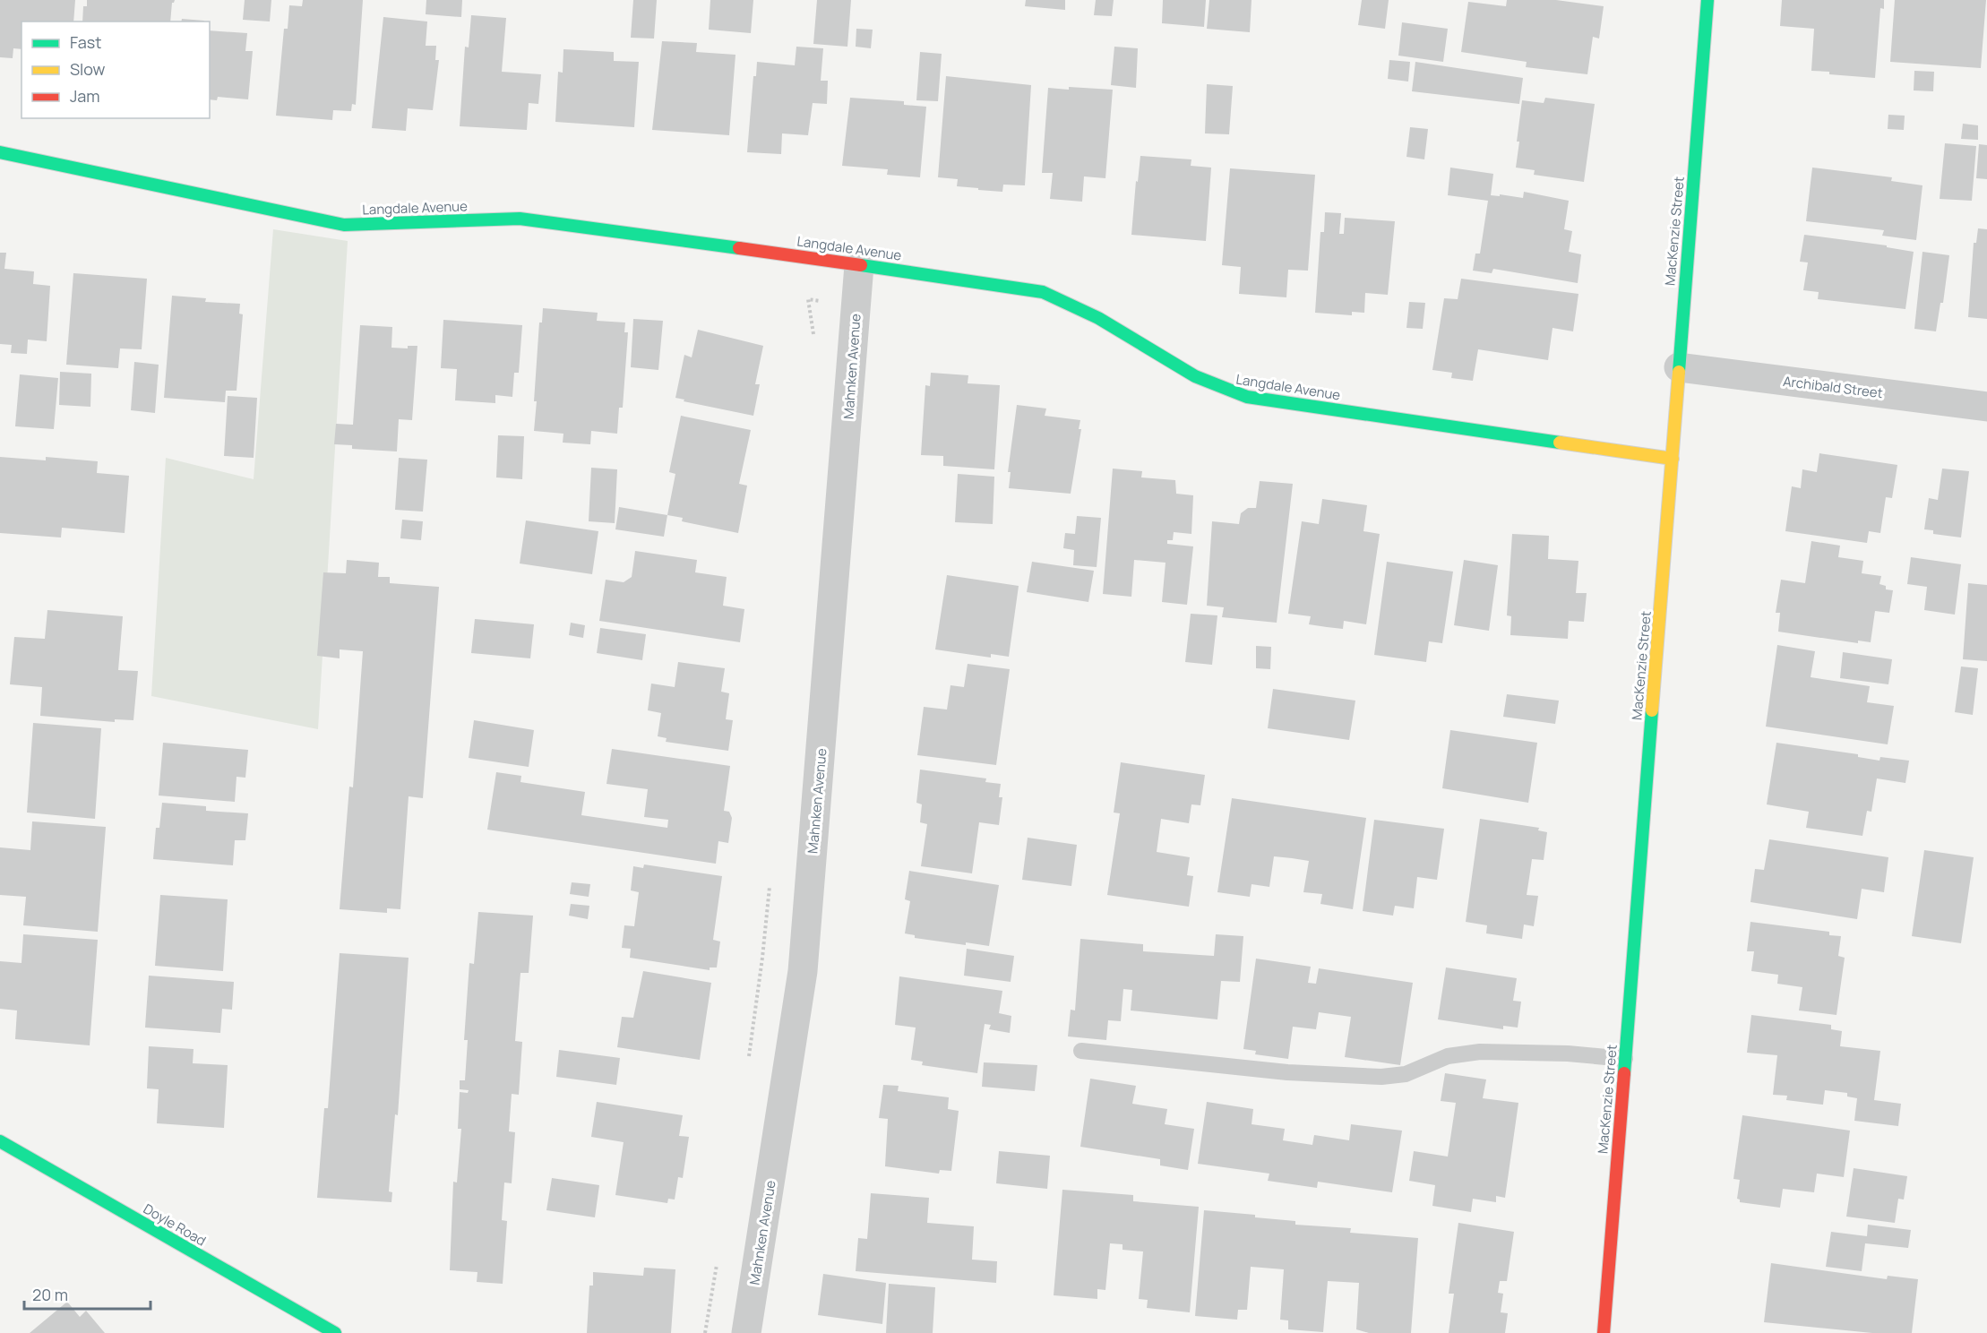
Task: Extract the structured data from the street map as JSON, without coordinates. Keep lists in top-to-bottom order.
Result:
{
  "streets": {
    "street": [
      "Langdale Avenue",
      "MacKenzie Street",
      "Mahnken Avenue",
      "Archibald Street",
      "Doyle Road"
    ]
  },
  "crossings": [
    ["Langdale Avenue", "MacKenzie Street"],
    ["Langdale Avenue", "Mahnken Avenue"],
    ["MacKenzie Street", "Archibald Street"]
  ],
  "legend": ["Fast", "Slow", "Jam"],
  "scale_bar": "20 m"
}
